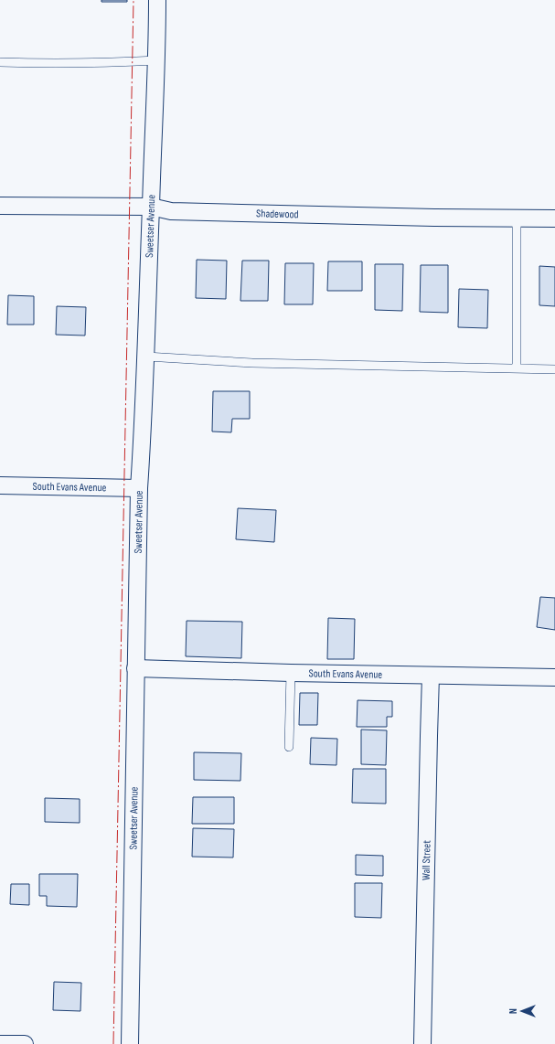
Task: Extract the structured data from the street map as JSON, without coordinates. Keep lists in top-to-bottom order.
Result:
{
  "streets": {
    "street": [
      "Shadewood",
      "Sweetser Avenue",
      "South Evans Avenue",
      "Wall Street"
    ]
  },
  "crossings": [
    ["Shadewood", "Sweetser Avenue"],
    ["Sweetser Avenue", "South Evans Avenue"],
    ["South Evans Avenue", "Wall Street"]
  ],
  "north": "left"
}
